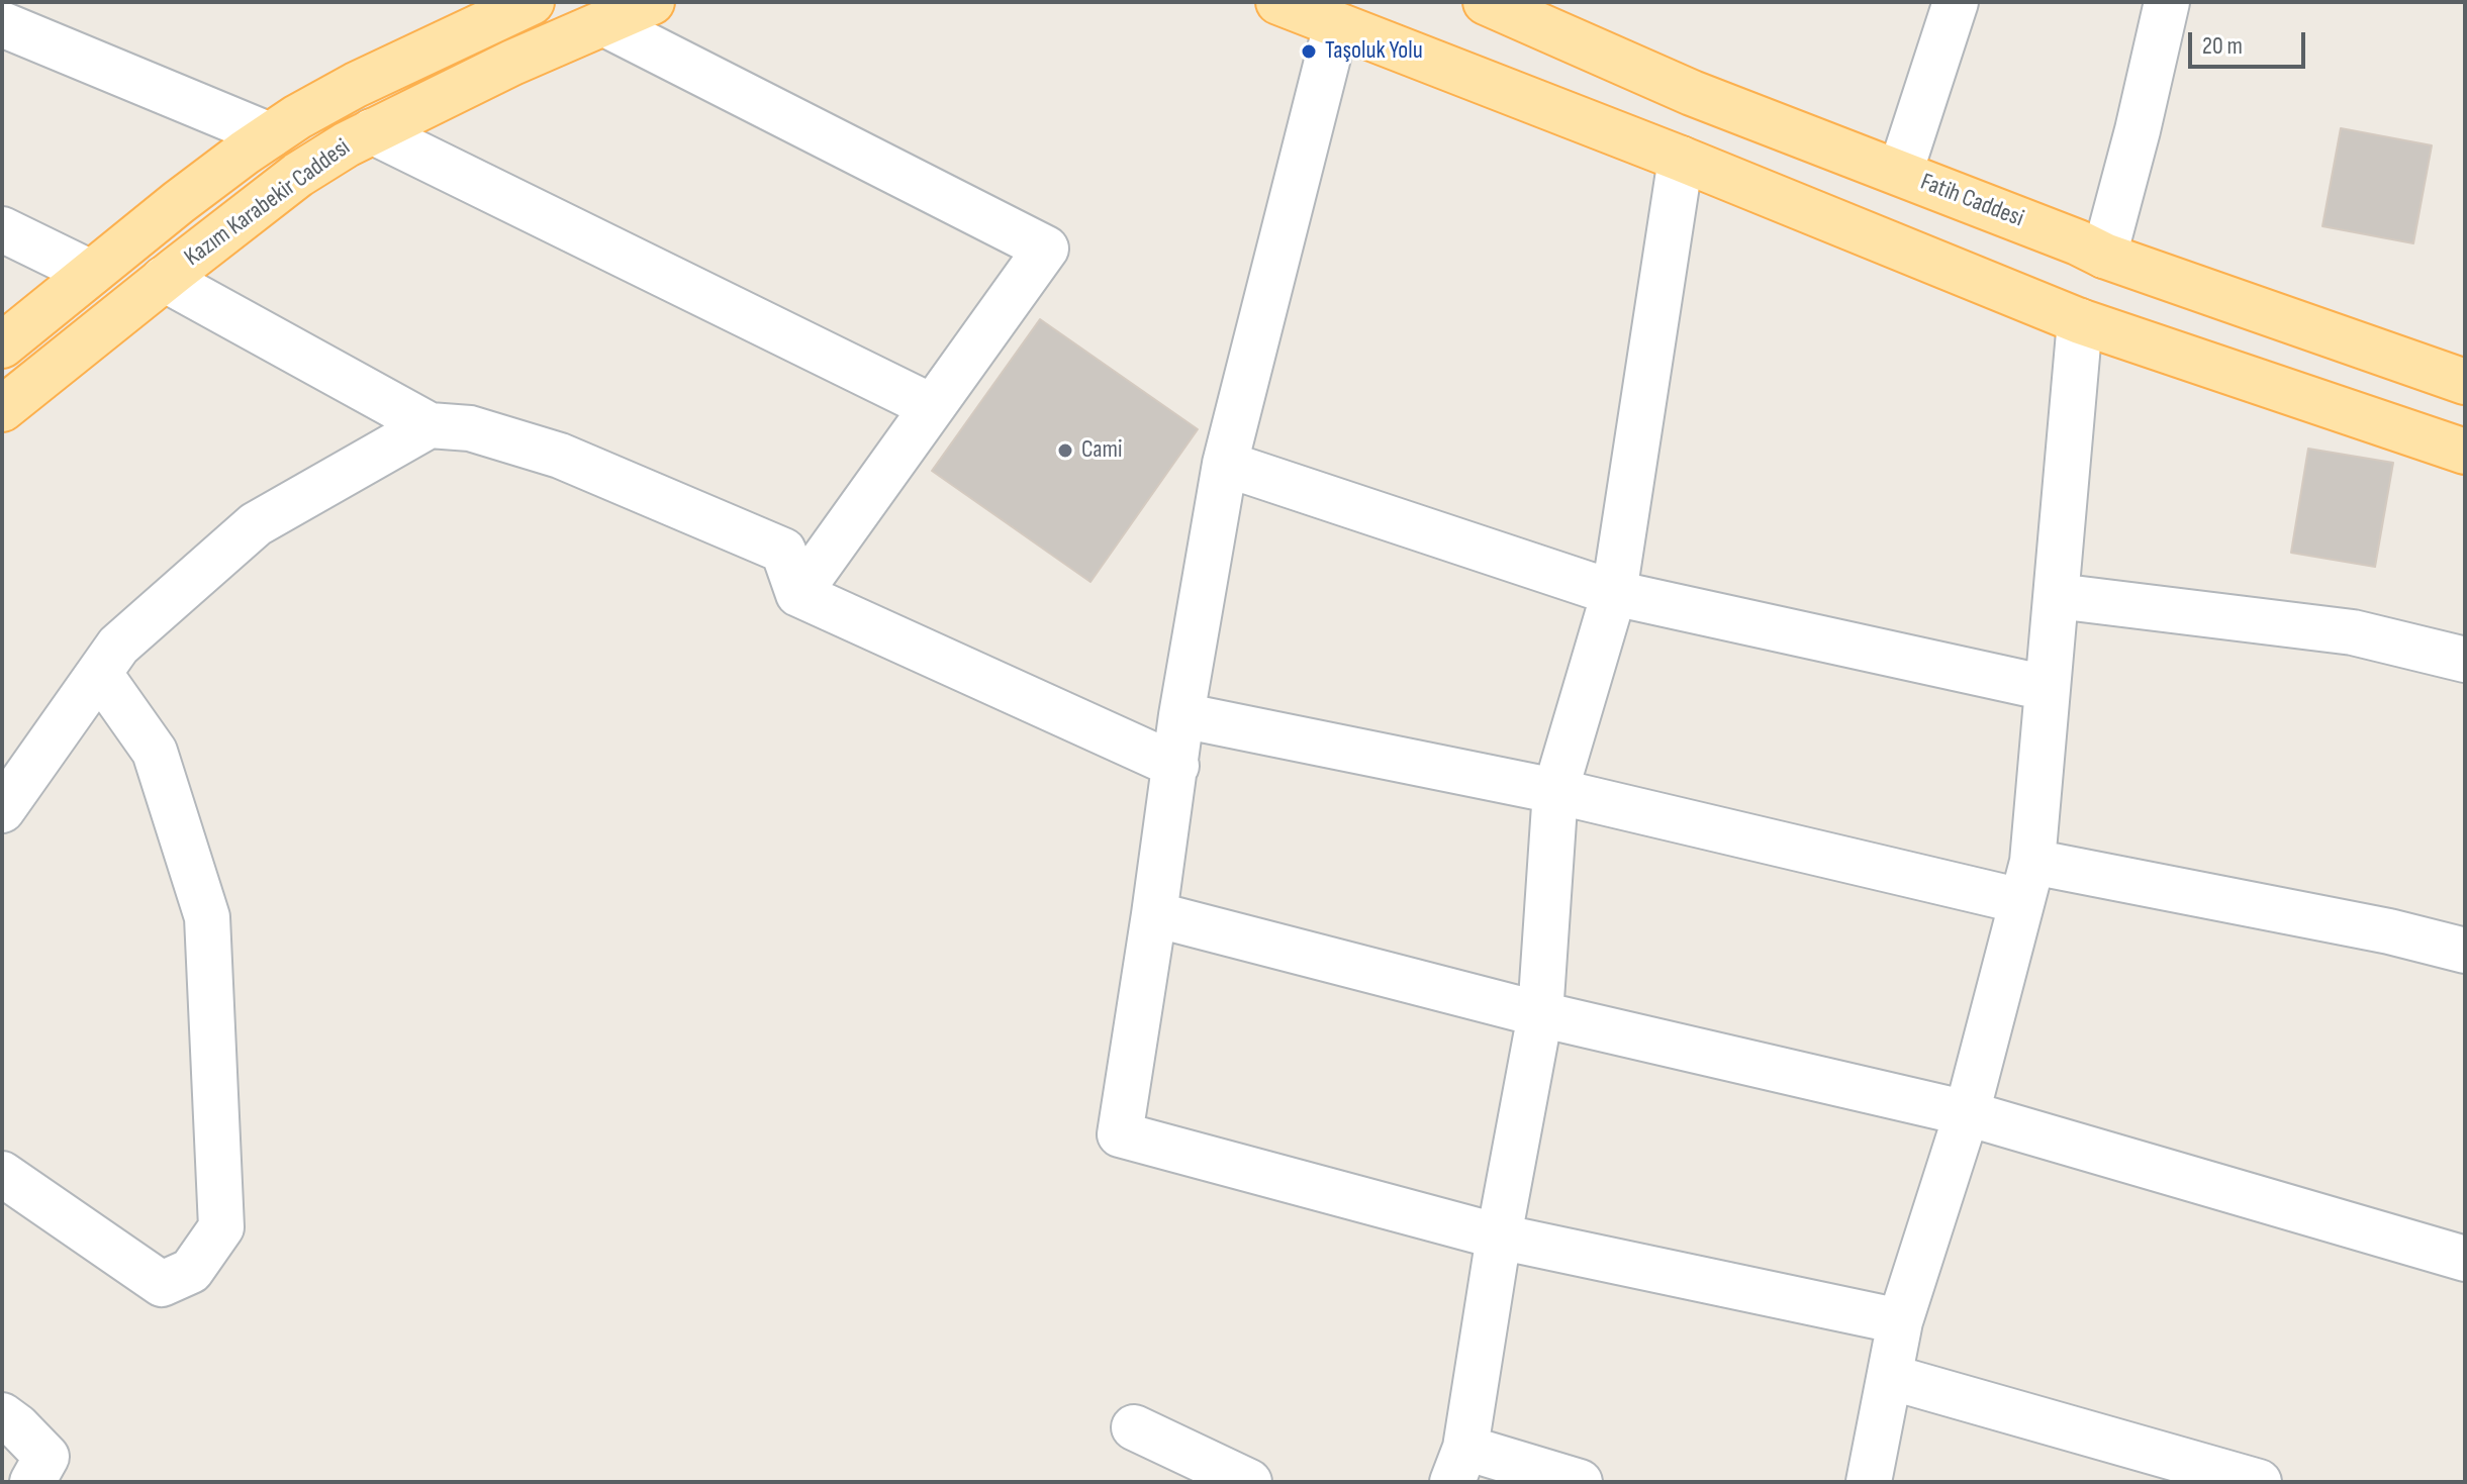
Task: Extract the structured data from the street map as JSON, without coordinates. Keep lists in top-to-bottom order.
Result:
{
  "streets": {
    "main road": ["Fatih Caddesi", "Kazım Karabekir Caddesi"]
  },
  "places": ["Taşoluk Yolu", "Cami"],
  "scale_bar": "20 m"
}
